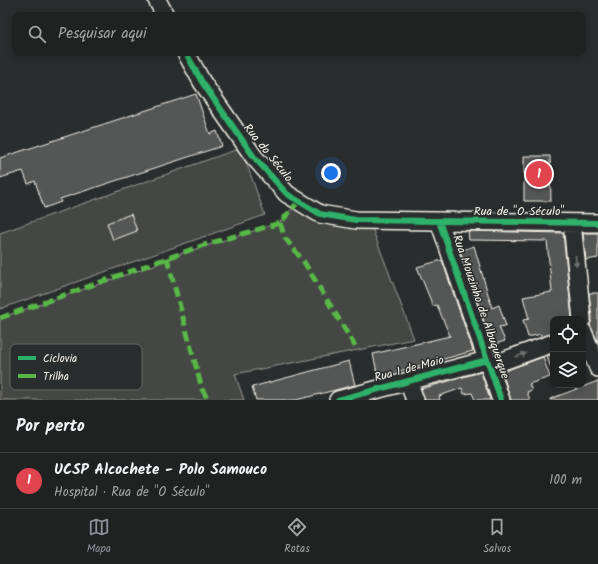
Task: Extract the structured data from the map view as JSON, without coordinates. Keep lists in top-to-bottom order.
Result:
{
  "streets": {
    "street": [
      "Rua do Século",
      "Rua de \"O Século\"",
      "Rua Mouzinho de Albuquerque",
      "Rua 1 de Maio"
    ]
  },
  "crossings": [
    ["Rua do Século", "Rua de \"O Século\""],
    ["Rua do Século", "Rua Mouzinho de Albuquerque"],
    ["Rua de \"O Século\"", "Rua Mouzinho de Albuquerque"],
    ["Rua Mouzinho de Albuquerque", "Rua 1 de Maio"]
  ],
  "legend": ["Ciclovia", "Trilha"],
  "page": {
    "search": "Pesquisar aqui",
    "pins": "1",
    "heading": "Por perto",
    "list": [
      {
        "mark": "1",
        "name": "UCSP Alcochete - Polo Samouco",
        "note": "Hospital · Rua de \"O Século\"",
        "value": "100 m"
      }
    ],
    "nav": ["Mapa", "Rotas", "Salvos"]
  }
}
